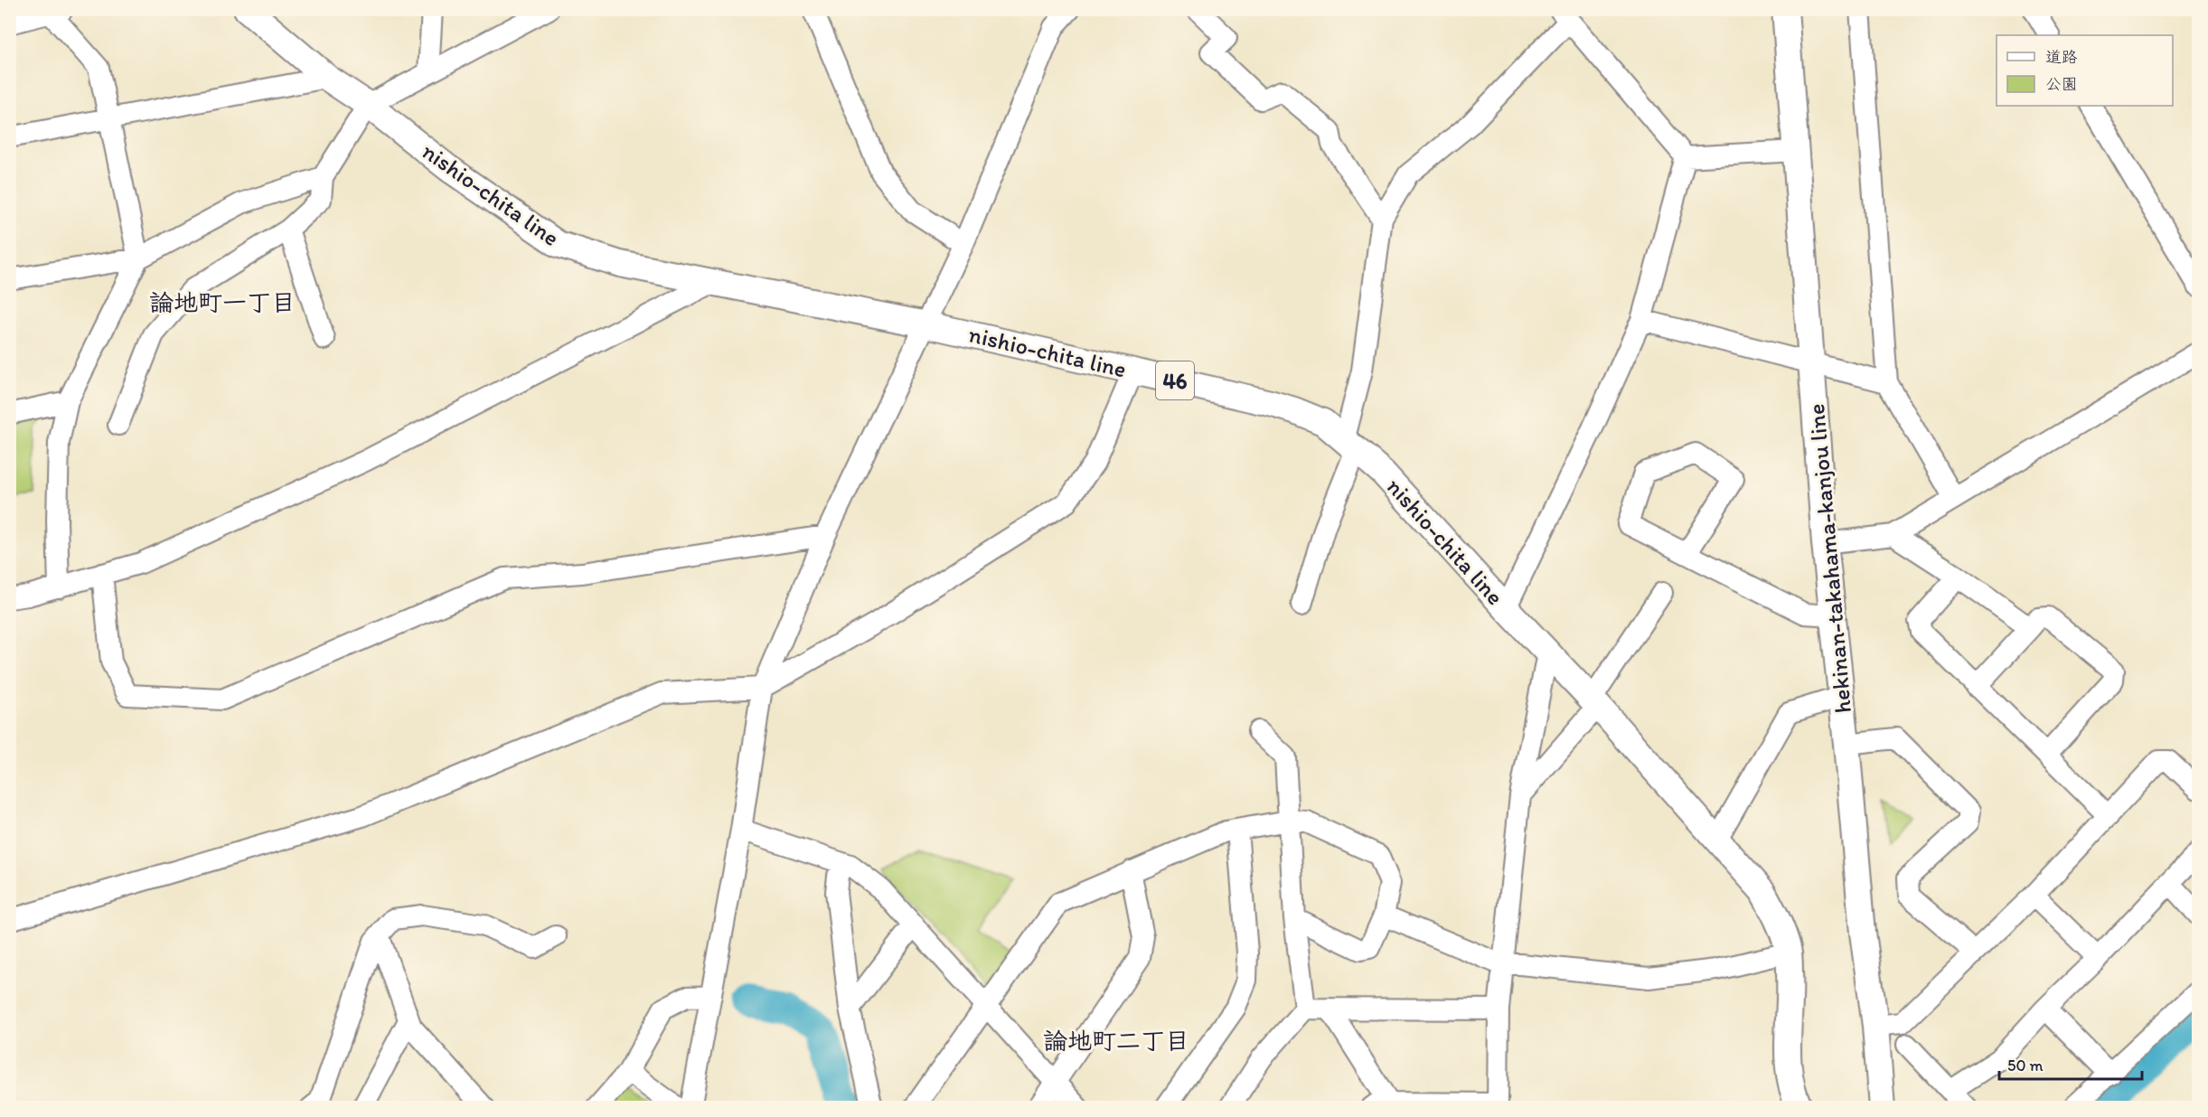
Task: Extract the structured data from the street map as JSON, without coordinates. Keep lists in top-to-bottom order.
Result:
{
  "streets": {
    "main road": ["nishio-chita line", "46", "hekinan-takahama-kanjou line"]
  },
  "districts": ["論地町一丁目", "論地町二丁目"],
  "legend": ["道路", "公園"],
  "scale_bar": "50 m"
}
